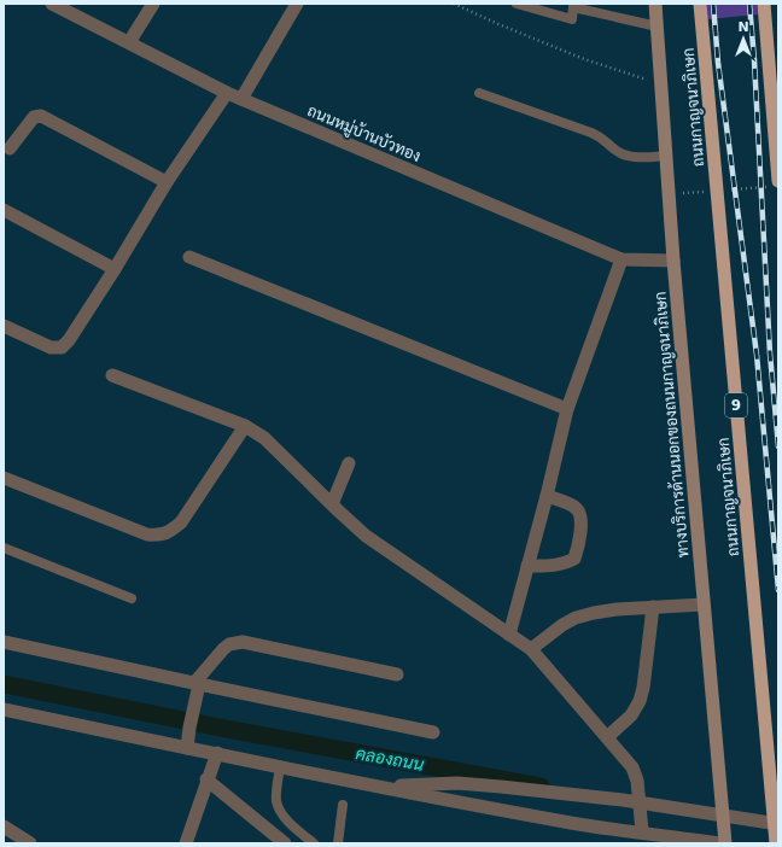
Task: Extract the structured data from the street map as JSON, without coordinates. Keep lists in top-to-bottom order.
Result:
{
  "streets": {
    "highway": ["ถนนกาญจนาภิเษก", "9"],
    "main road": ["ทางบริการด้านนอกของถนนกาญจนาภิเษก"],
    "street": ["ถนนหมู่บ้านบัวทอง"]
  },
  "crossings": [
    ["ถนนหมู่บ้านบัวทอง", "ทางบริการด้านนอกของถนนกาญจนาภิเษก"]
  ],
  "water": ["คลองถนน"],
  "north": "top"
}
